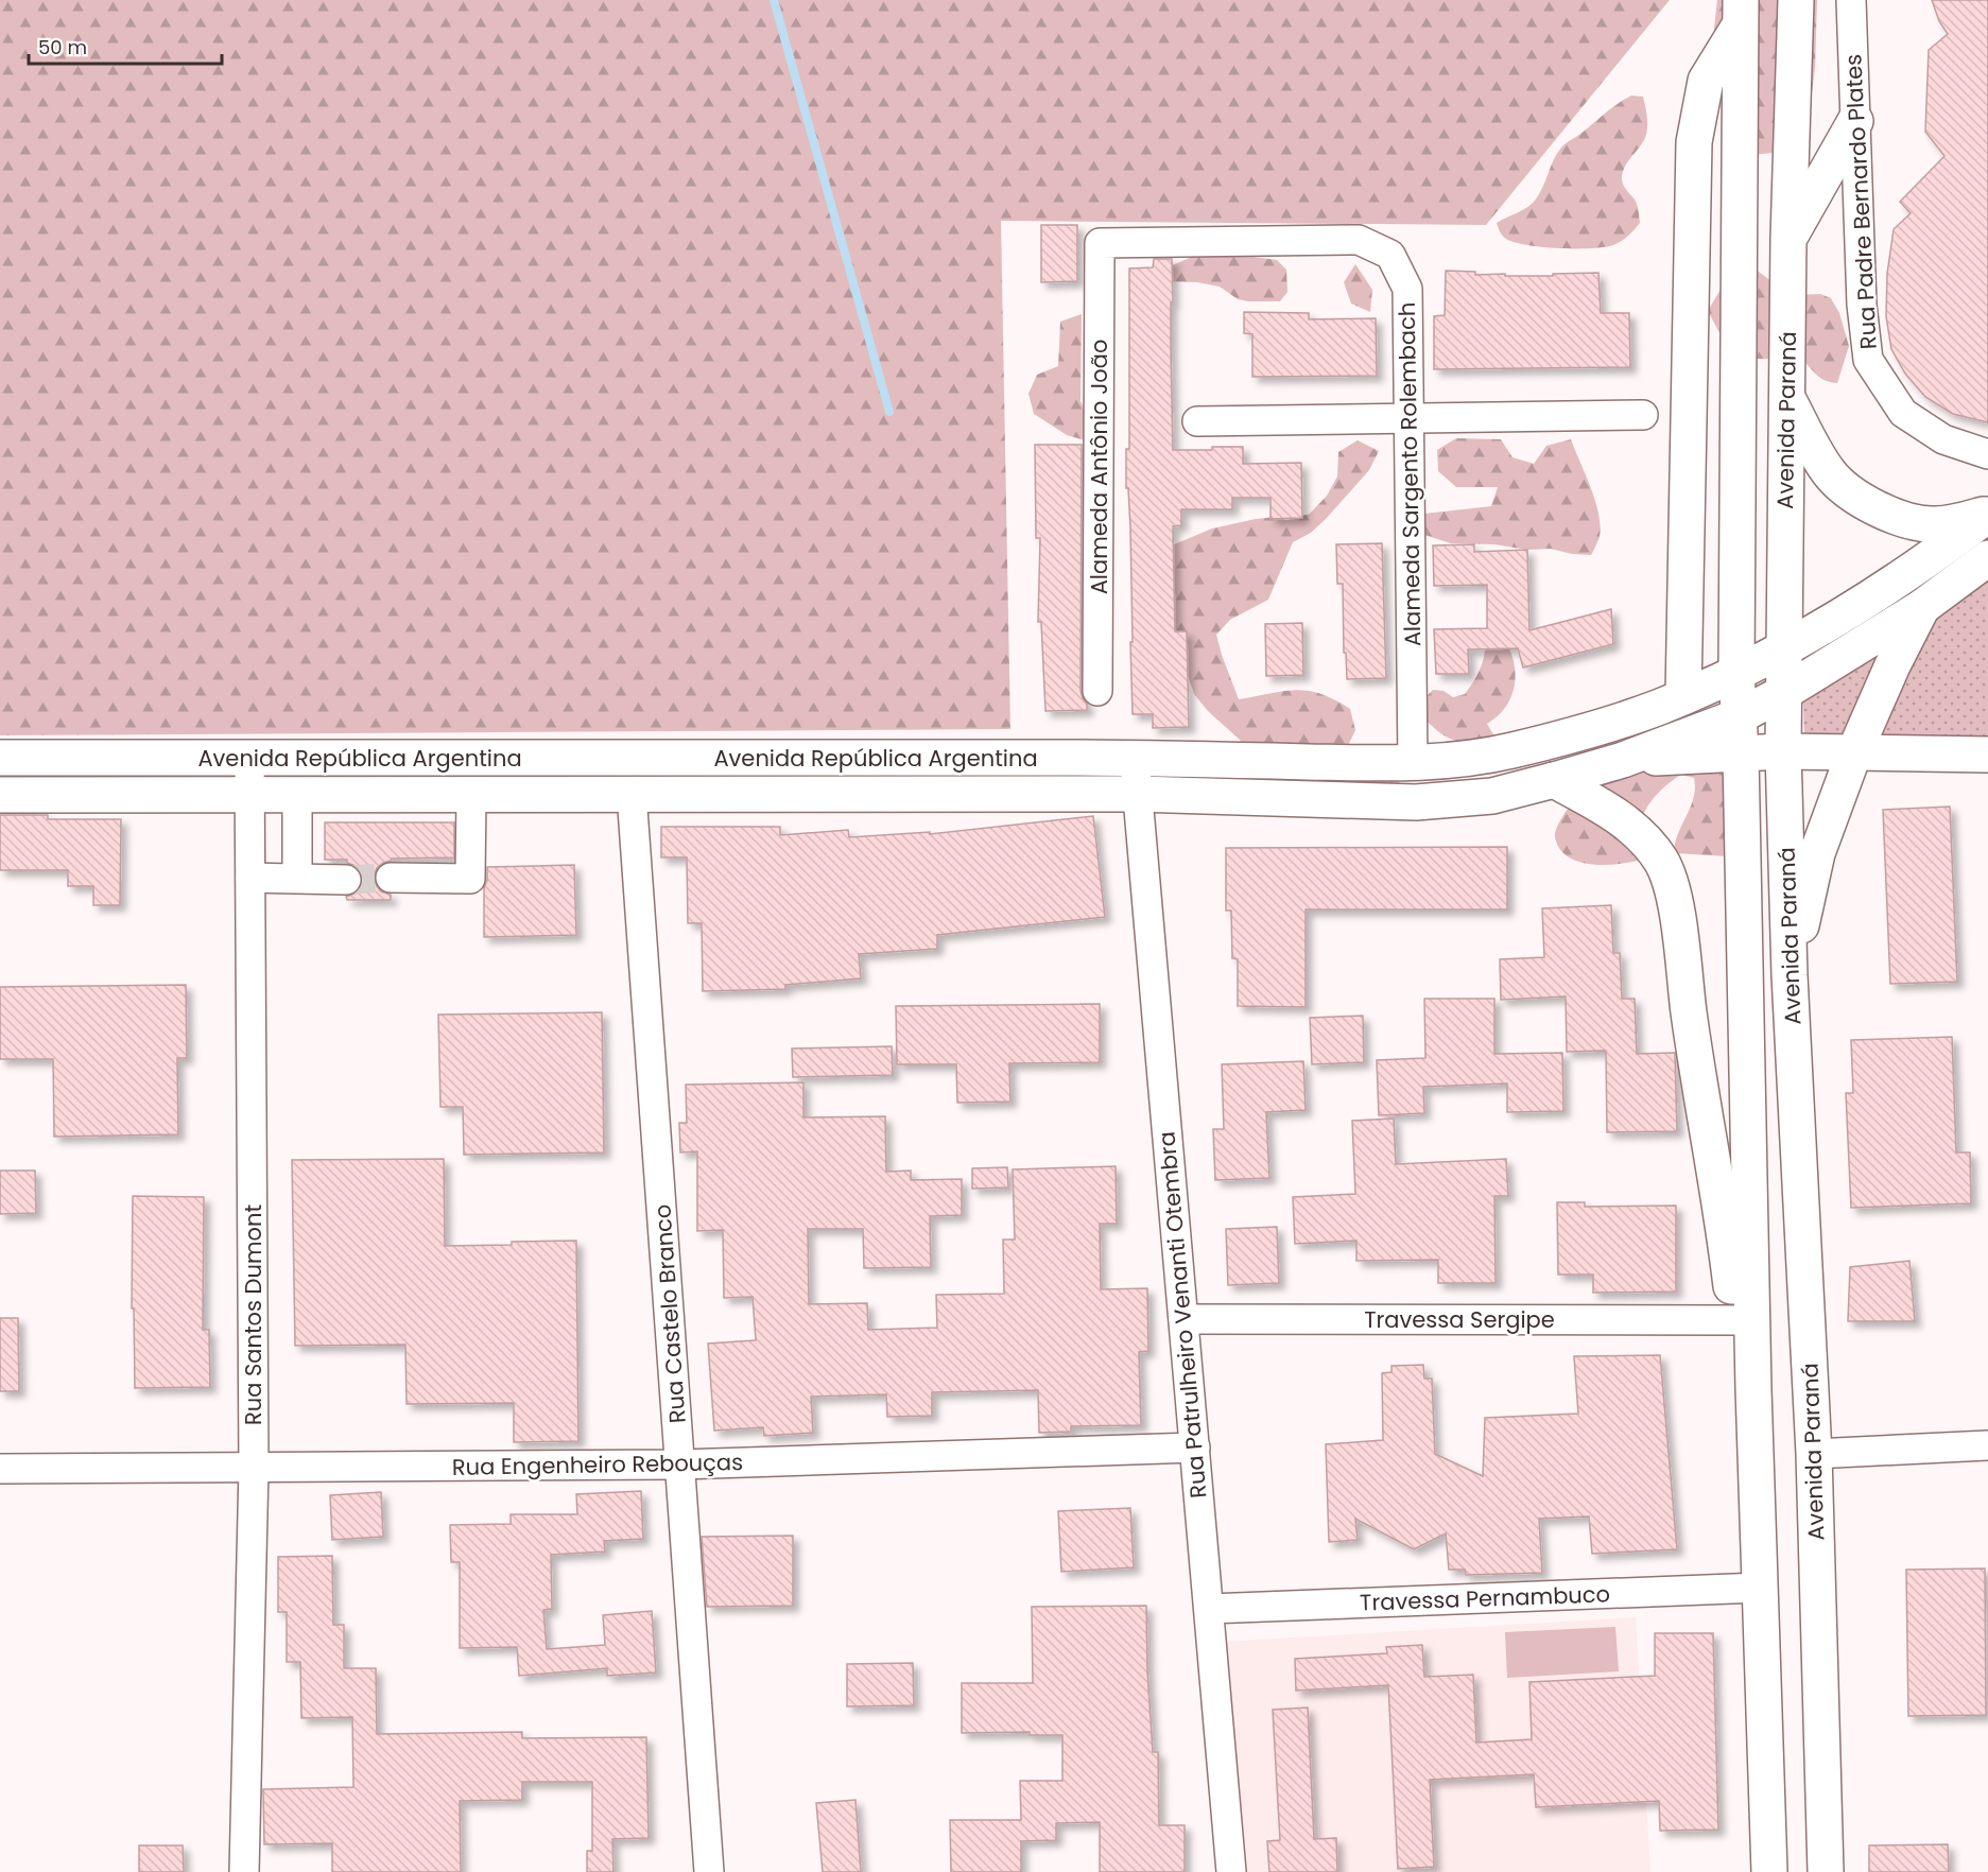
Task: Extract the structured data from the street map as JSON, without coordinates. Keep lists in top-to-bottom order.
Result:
{
  "streets": {
    "main road": ["Avenida Paraná", "Avenida República Argentina"],
    "street": [
      "Rua Padre Bernardo Plates",
      "Alameda Antônio João",
      "Alameda Sargento Rolembach",
      "Rua Castelo Branco",
      "Rua Santos Dumont",
      "Rua Patrulheiro Venanti Otembra",
      "Travessa Sergipe",
      "Rua Engenheiro Rebouças",
      "Travessa Pernambuco"
    ]
  },
  "crossings": [
    ["Avenida Paraná", "Avenida República Argentina"],
    ["Avenida Paraná", "Travessa Pernambuco"],
    ["Alameda Antônio João", "Alameda Sargento Rolembach"],
    ["Alameda Sargento Rolembach", "Avenida República Argentina"],
    ["Avenida República Argentina", "Rua Castelo Branco"],
    ["Avenida República Argentina", "Rua Santos Dumont"],
    ["Avenida República Argentina", "Rua Patrulheiro Venanti Otembra"],
    ["Rua Castelo Branco", "Rua Engenheiro Rebouças"],
    ["Rua Santos Dumont", "Rua Engenheiro Rebouças"],
    ["Rua Patrulheiro Venanti Otembra", "Travessa Sergipe"],
    ["Rua Patrulheiro Venanti Otembra", "Rua Engenheiro Rebouças"],
    ["Rua Patrulheiro Venanti Otembra", "Travessa Pernambuco"]
  ],
  "scale_bar": "50 m"
}
